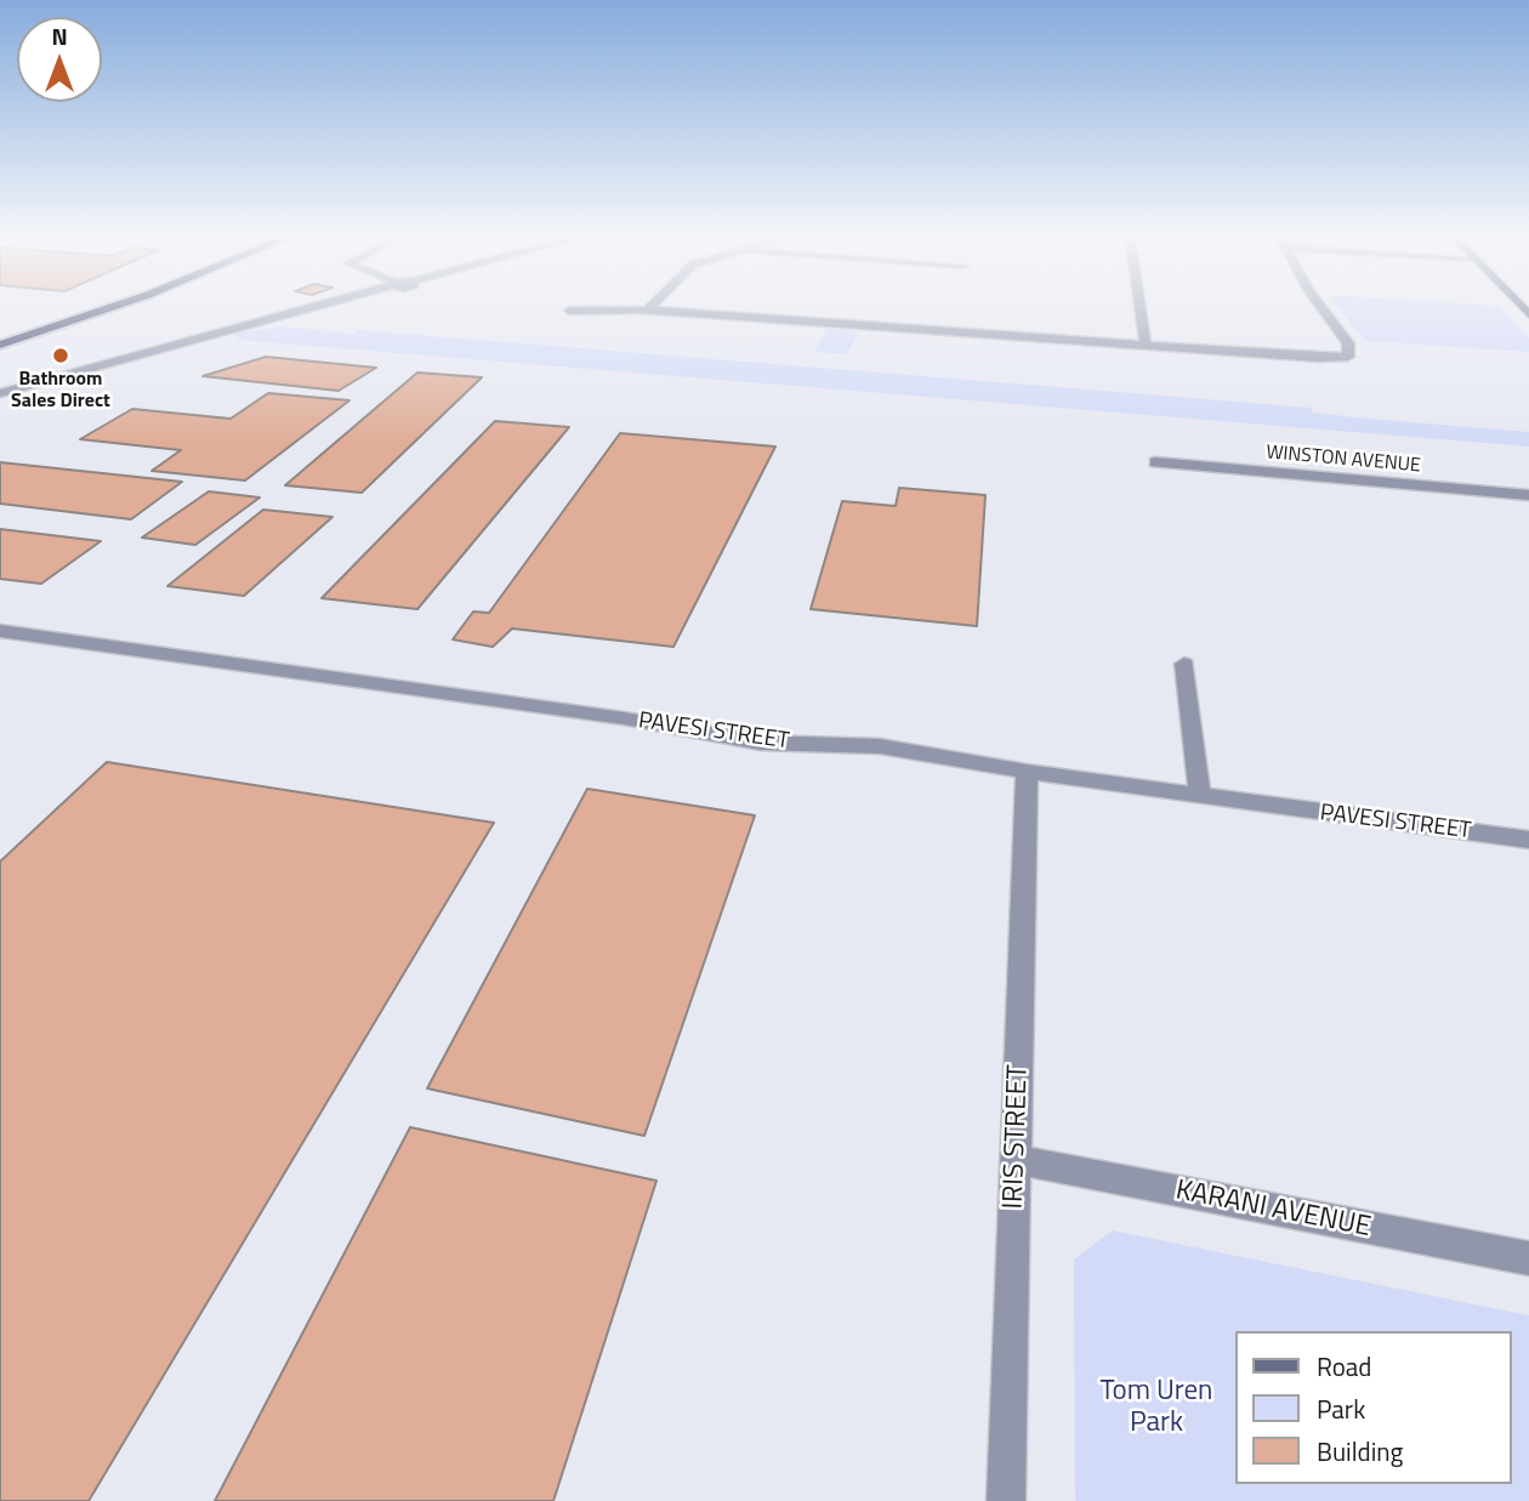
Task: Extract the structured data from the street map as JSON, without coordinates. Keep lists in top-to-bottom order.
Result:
{
  "streets": {
    "street": [
      "WINSTON AVENUE",
      "PAVESI STREET",
      "IRIS STREET",
      "KARANI AVENUE"
    ]
  },
  "crossings": [
    ["PAVESI STREET", "IRIS STREET"],
    ["IRIS STREET", "KARANI AVENUE"]
  ],
  "parks": ["Tom Uren Park"],
  "places": ["Bathroom Sales Direct"],
  "legend": ["Road", "Park", "Building"],
  "north": "top"
}
